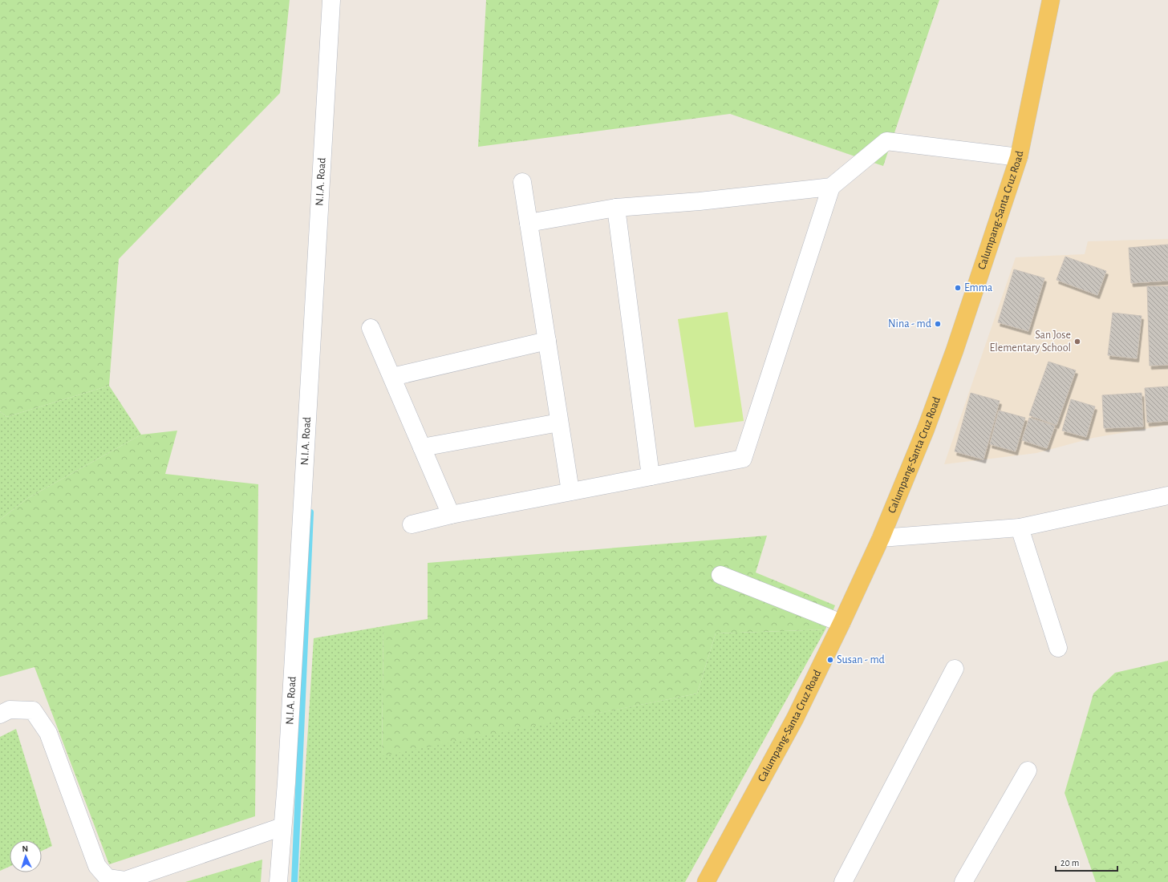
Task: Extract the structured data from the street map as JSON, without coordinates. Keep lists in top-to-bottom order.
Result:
{
  "streets": {
    "main road": ["Calumpang-Santa Cruz Road"],
    "street": ["N.I.A. Road"]
  },
  "places": [
    "Emma",
    "Nina - md",
    "San Jose Elementary School",
    "Susan - md"
  ],
  "scale_bar": "20 m",
  "north": "top"
}
